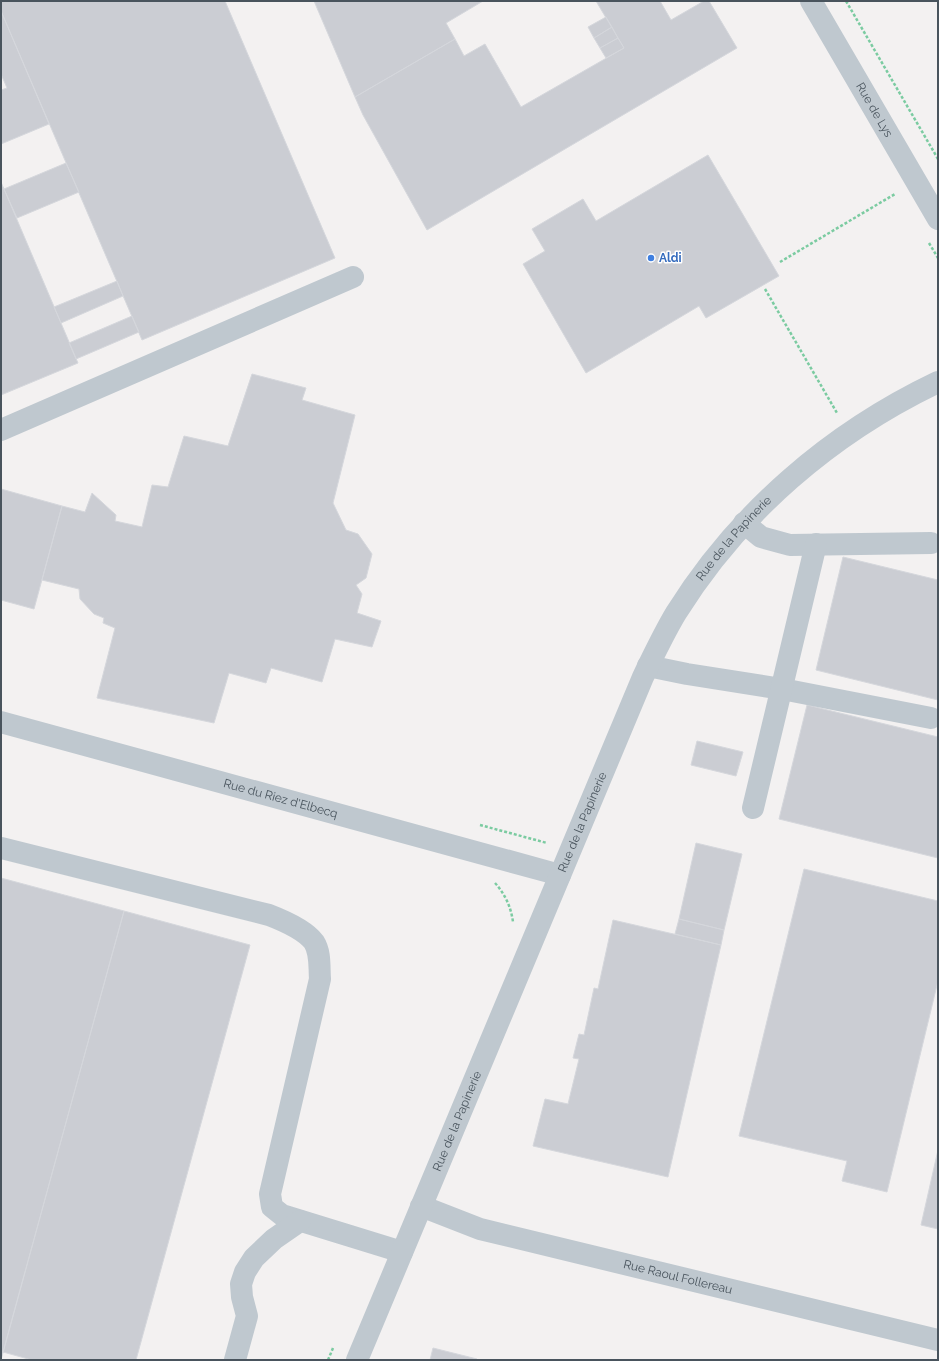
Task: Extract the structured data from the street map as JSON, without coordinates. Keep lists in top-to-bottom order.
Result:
{
  "streets": {
    "street": [
      "Rue de Lys",
      "Rue de la Papinerie",
      "Rue du Riez d'Elbecq",
      "Rue Raoul Follereau"
    ]
  },
  "crossings": [
    ["Rue de la Papinerie", "Rue du Riez d'Elbecq"],
    ["Rue de la Papinerie", "Rue Raoul Follereau"]
  ],
  "places": ["Aldi"]
}
